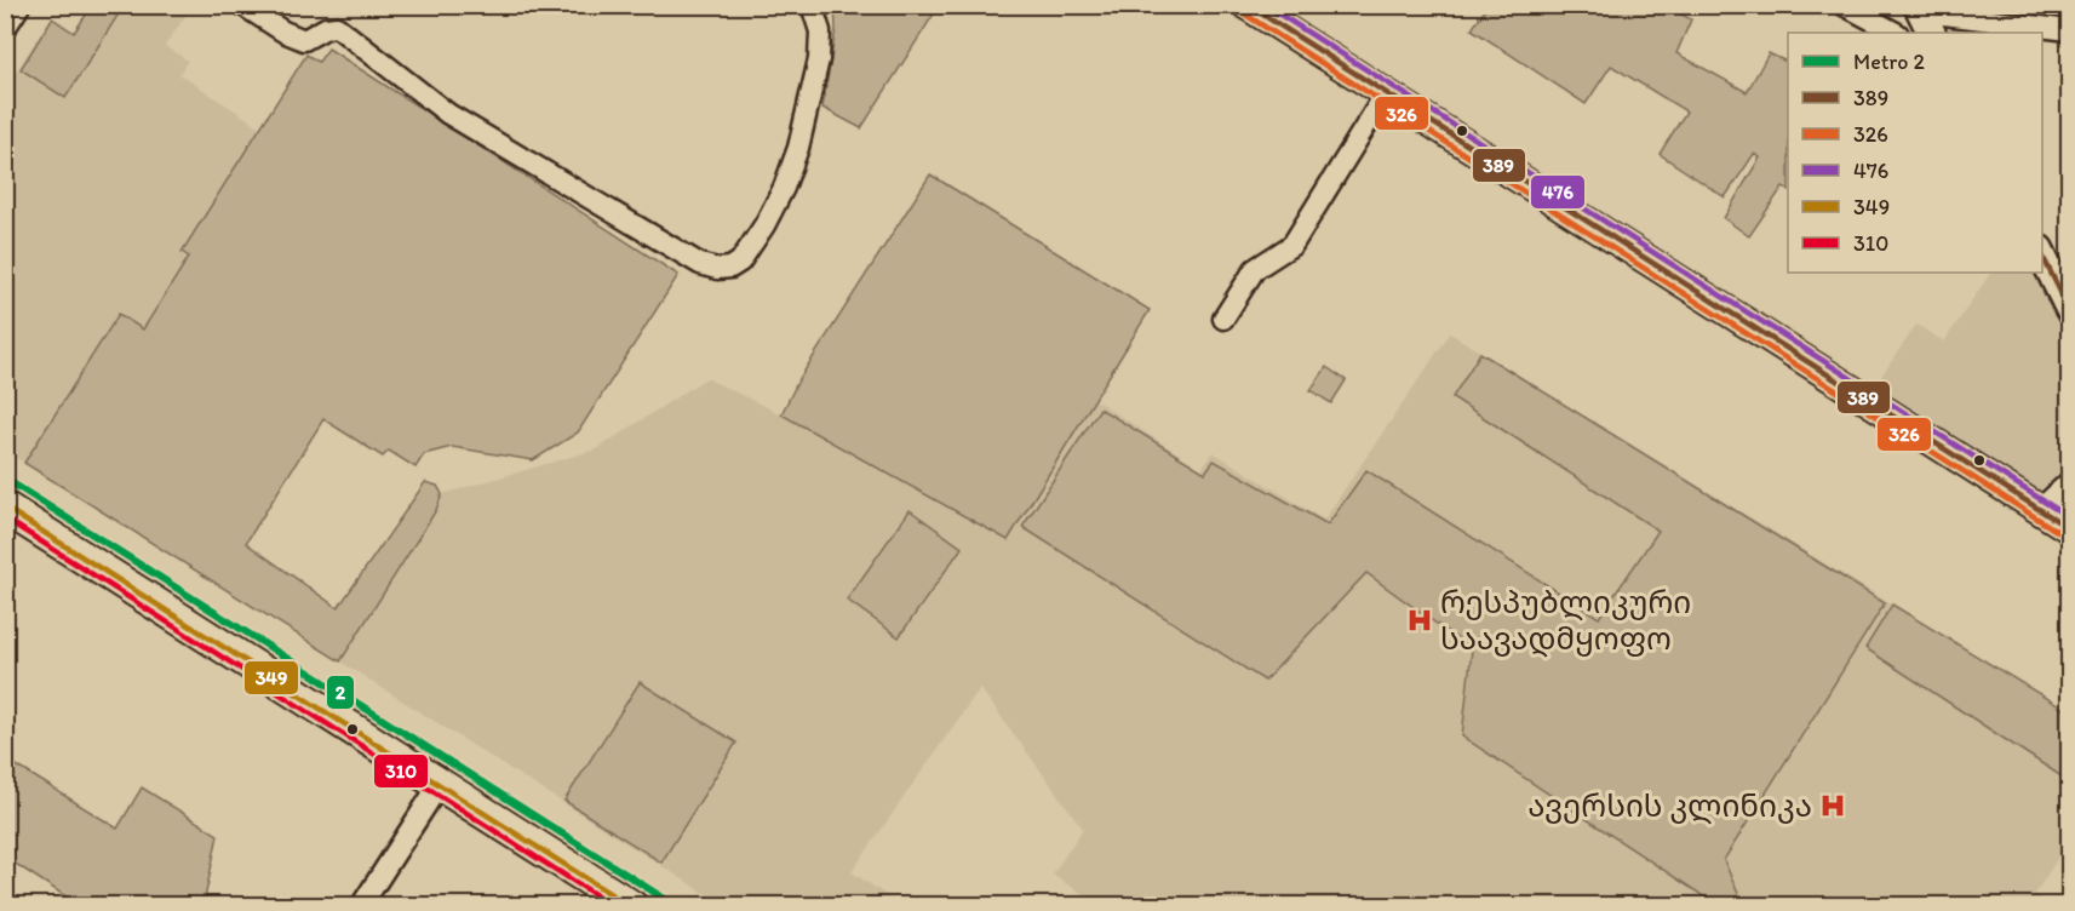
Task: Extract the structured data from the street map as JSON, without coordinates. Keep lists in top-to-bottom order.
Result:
{
  "places": {
    "hospital": ["რესპუბლიკური საავადმყოფო", "ავერსის კლინიკა"]
  },
  "lines": [
    "transit line 389",
    "transit line 476",
    "transit line 326",
    "metro line 2",
    "transit line 349",
    "transit line 310"
  ],
  "legend": [
    "Metro 2",
    "389",
    "326",
    "476",
    "349",
    "310"
  ]
}
